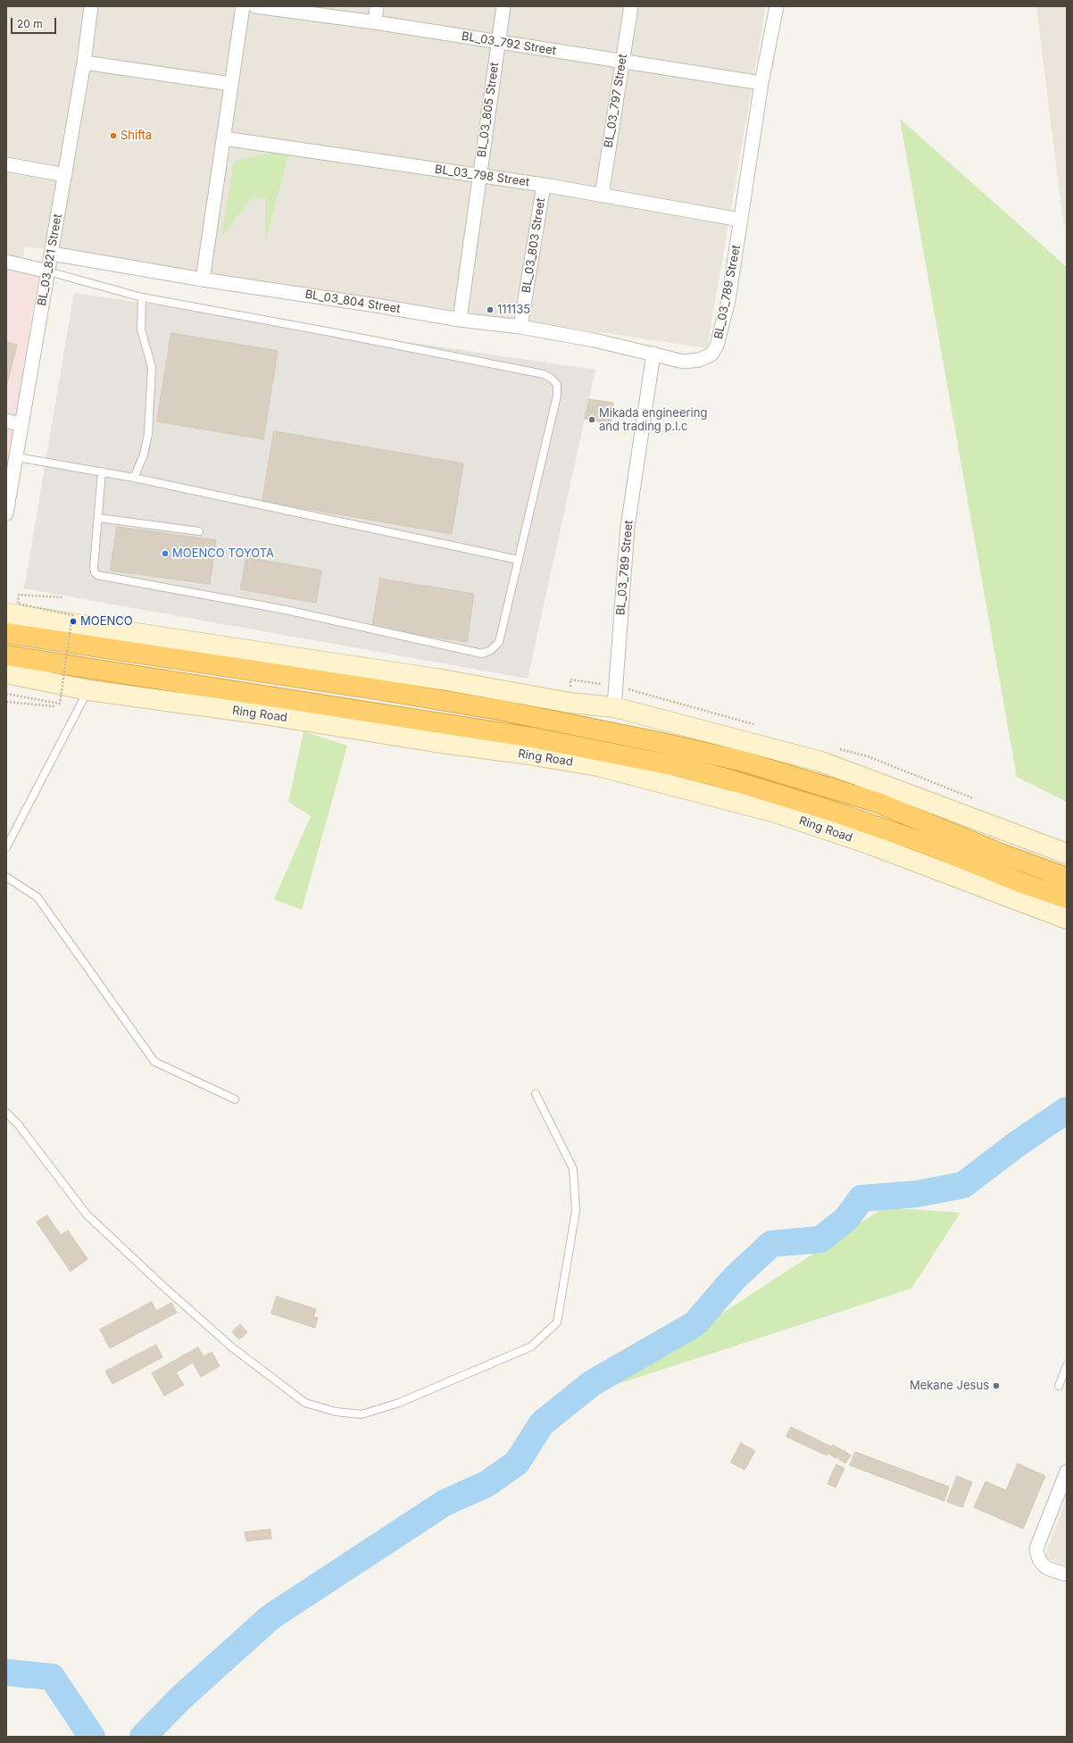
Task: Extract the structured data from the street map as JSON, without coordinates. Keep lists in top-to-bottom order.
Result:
{
  "streets": {
    "highway": ["Ring Road"],
    "street": [
      "BL_03_792 Street",
      "BL_03_797 Street",
      "BL_03_805 Street",
      "BL_03_798 Street",
      "BL_03_803 Street",
      "BL_03_821 Street",
      "BL_03_789 Street",
      "BL_03_804 Street"
    ]
  },
  "crossings": [
    ["BL_03_792 Street", "BL_03_797 Street"],
    ["BL_03_792 Street", "BL_03_805 Street"],
    ["BL_03_792 Street", "BL_03_789 Street"],
    ["BL_03_797 Street", "BL_03_798 Street"],
    ["BL_03_805 Street", "BL_03_798 Street"],
    ["BL_03_805 Street", "BL_03_804 Street"],
    ["BL_03_798 Street", "BL_03_803 Street"],
    ["BL_03_798 Street", "BL_03_789 Street"],
    ["BL_03_803 Street", "BL_03_804 Street"],
    ["BL_03_821 Street", "BL_03_804 Street"],
    ["BL_03_789 Street", "BL_03_804 Street"]
  ],
  "places": [
    "Shifta",
    "111135",
    "Mikada engineering and trading p.l.c",
    "MOENCO TOYOTA",
    "MOENCO",
    "Mekane Jesus"
  ],
  "scale_bar": "20 m"
}
